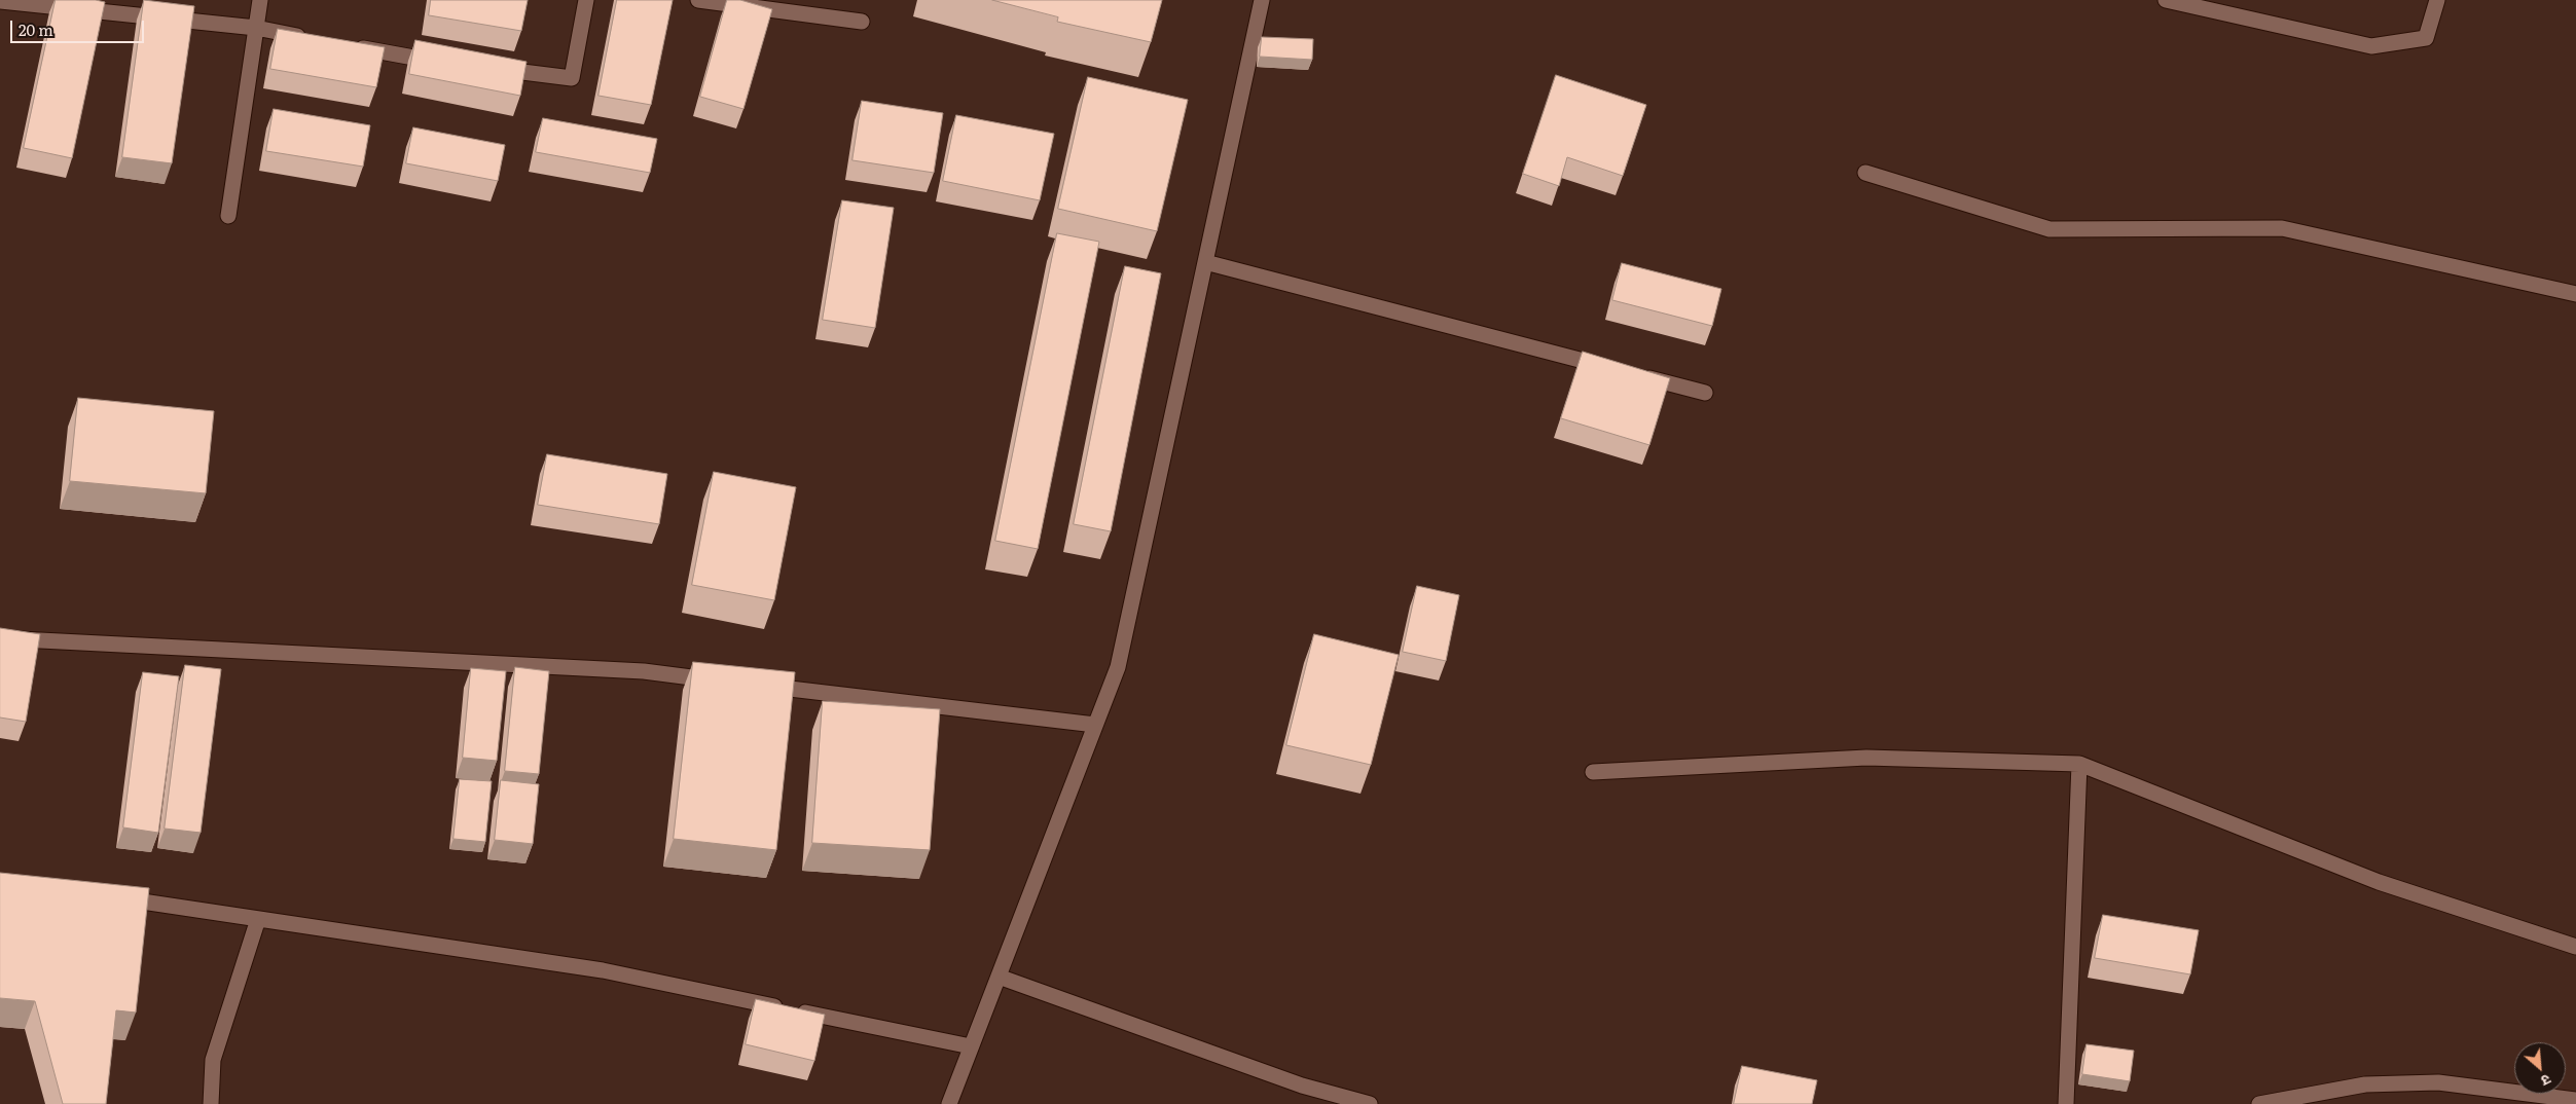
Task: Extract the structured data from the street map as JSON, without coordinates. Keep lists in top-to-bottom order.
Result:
{
  "scale_bar": "20 m",
  "north": "bottom right"
}
